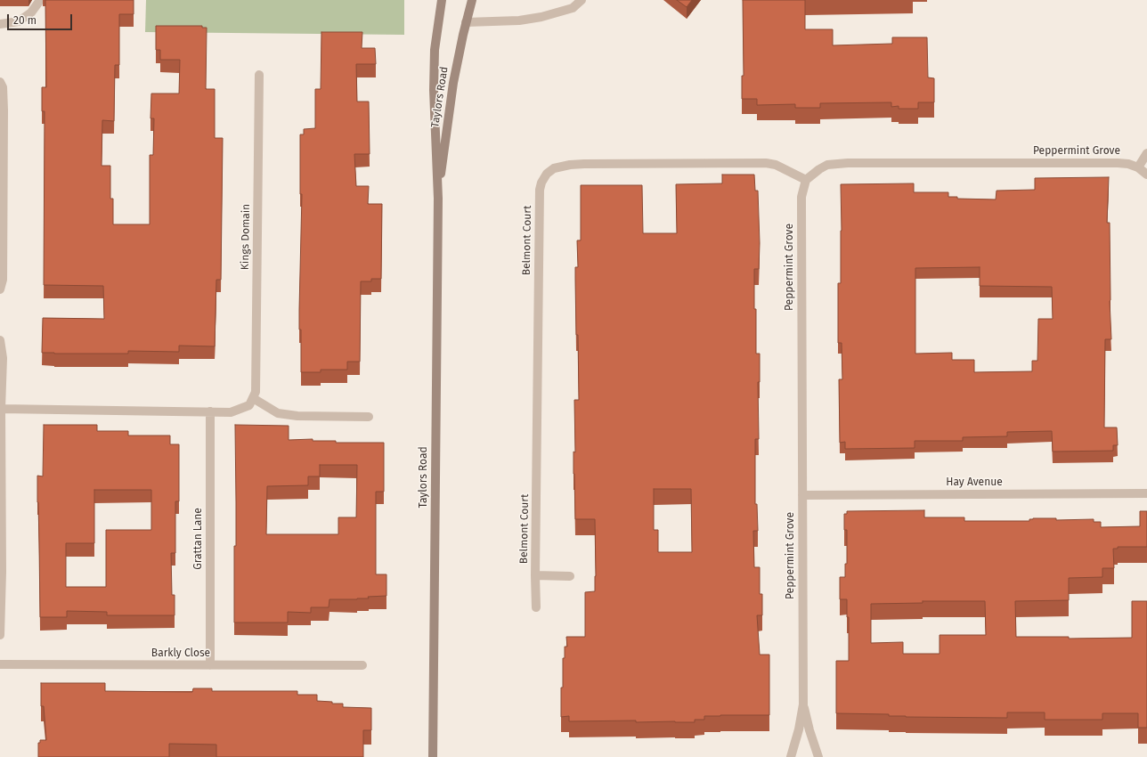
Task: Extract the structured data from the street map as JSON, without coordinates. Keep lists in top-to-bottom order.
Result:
{
  "streets": {
    "main road": ["Taylors Road"],
    "street": [
      "Peppermint Grove",
      "Kings Domain",
      "Belmont Court",
      "Hay Avenue",
      "Grattan Lane",
      "Barkly Close"
    ]
  },
  "crossings": [
    ["Peppermint Grove", "Belmont Court"],
    ["Peppermint Grove", "Hay Avenue"],
    ["Grattan Lane", "Barkly Close"]
  ],
  "scale_bar": "20 m"
}
